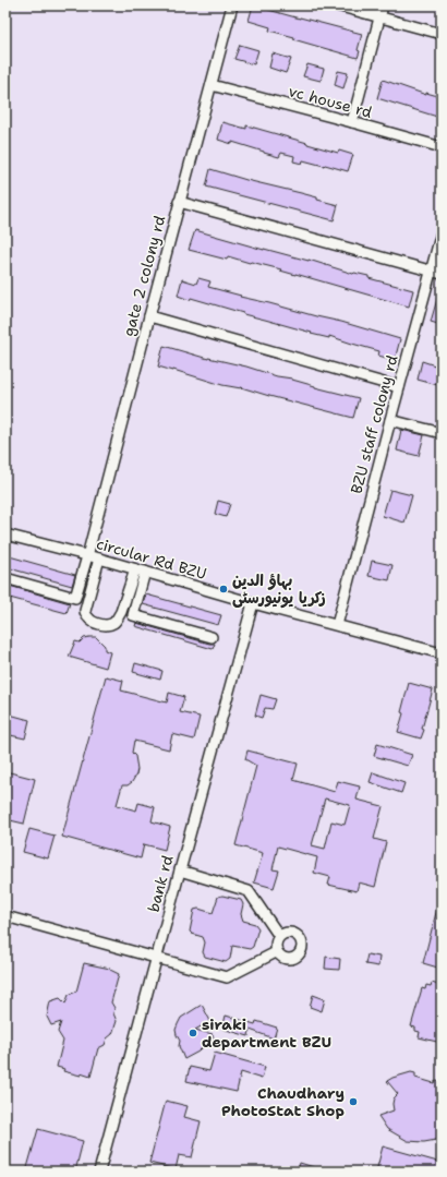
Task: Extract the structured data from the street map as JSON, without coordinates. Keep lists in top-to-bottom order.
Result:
{
  "streets": {
    "street": [
      "vc house rd",
      "gate 2 colony rd",
      "BZU staff colony rd",
      "circular Rd BZU",
      "bank rd"
    ]
  },
  "crossings": [
    ["vc house rd", "gate 2 colony rd"],
    ["gate 2 colony rd", "circular Rd BZU"],
    ["BZU staff colony rd", "circular Rd BZU"],
    ["circular Rd BZU", "bank rd"]
  ],
  "places": ["بہاؤ الدین زکریا یونیورسٹی", "siraki department BZU", "Chaudhary PhotoStat Shop"]
}
